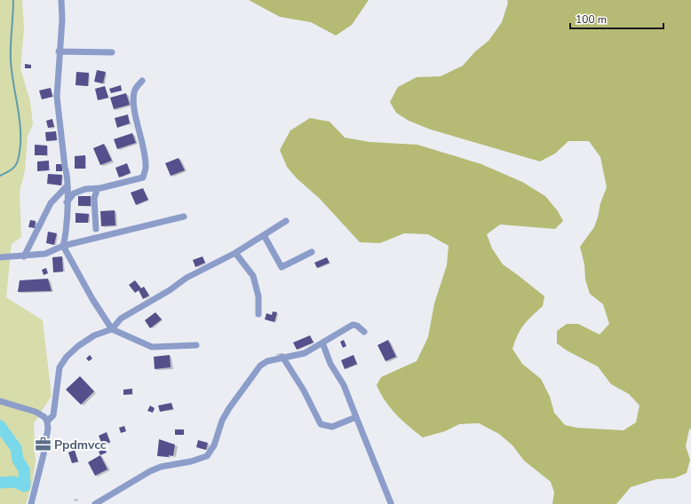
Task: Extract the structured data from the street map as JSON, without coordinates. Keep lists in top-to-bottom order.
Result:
{
  "places": {
    "office": ["Ppdmvcc"]
  },
  "scale_bar": "100 m"
}
